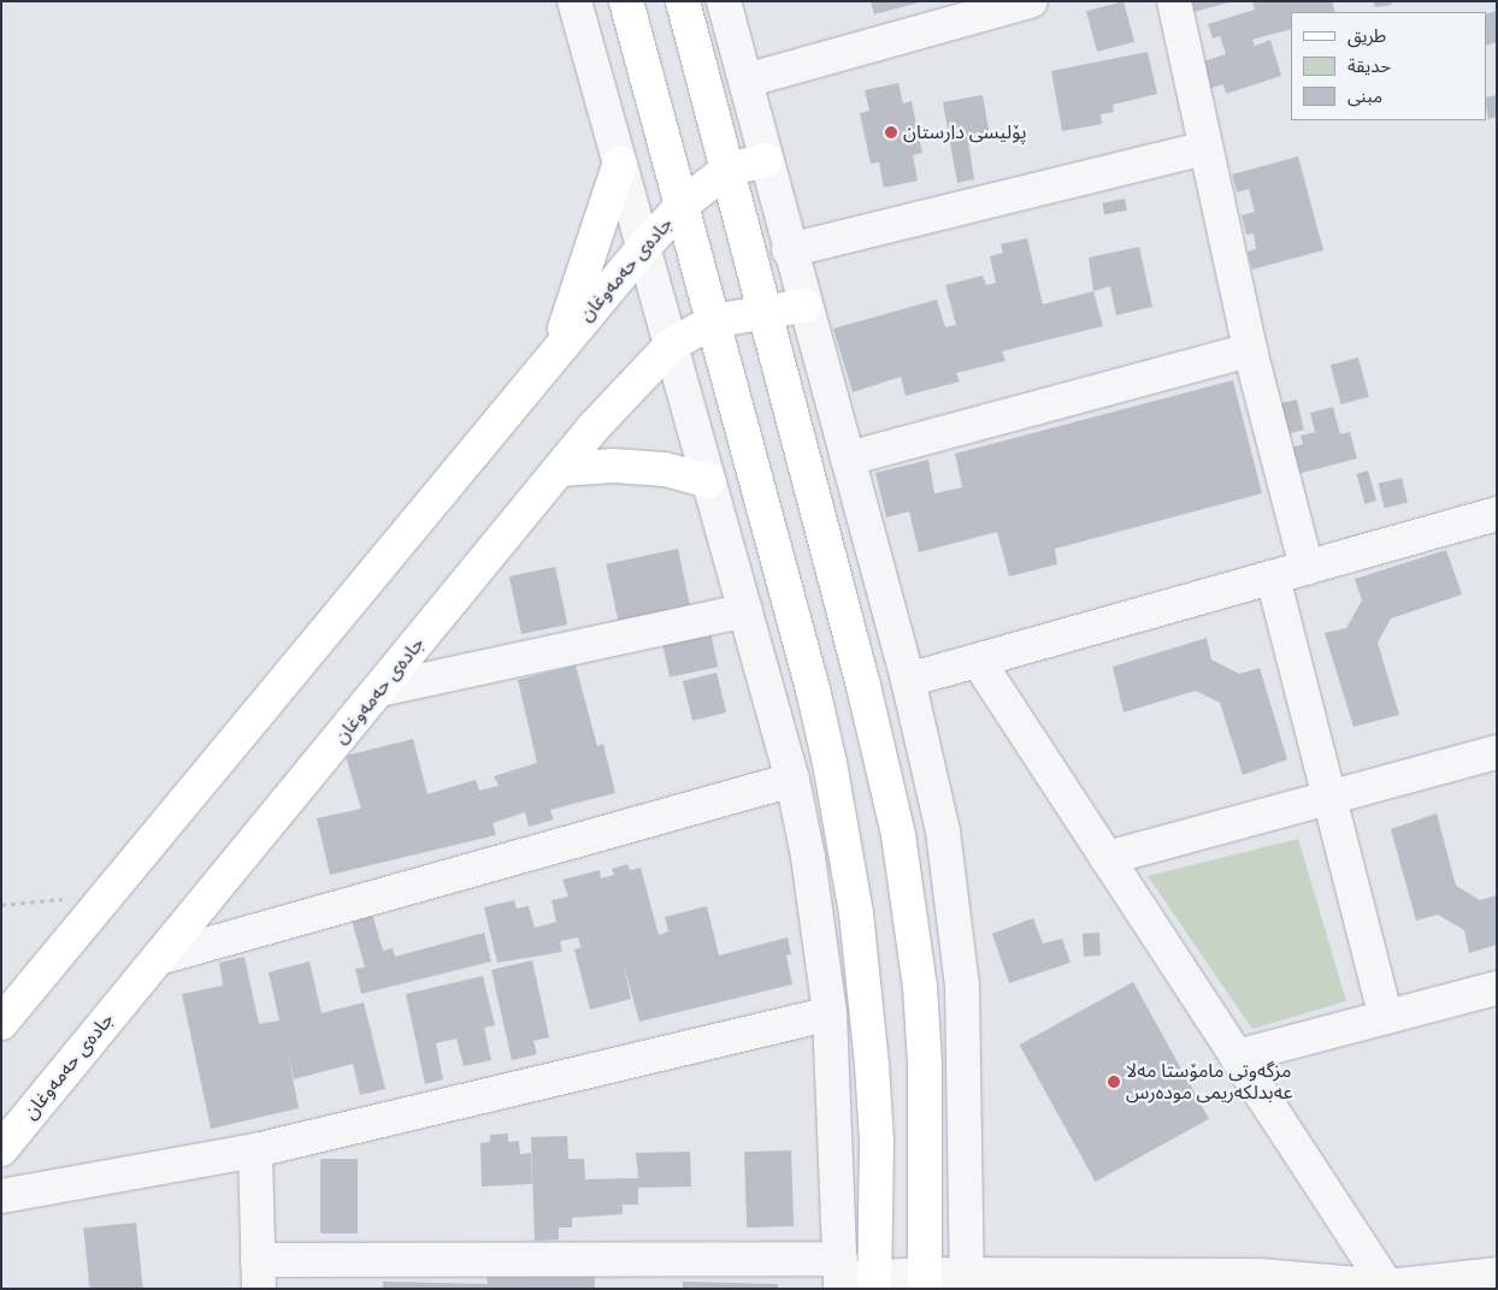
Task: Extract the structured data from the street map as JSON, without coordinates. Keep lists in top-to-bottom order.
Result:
{
  "streets": {
    "main road": ["جادەی حەمەوغان"]
  },
  "places": ["پۆلیسی دارستان", "مزگەوتی مامۆستا مەلا عەبدلکەریمی مودەرس"],
  "legend": ["طريق", "حديقة", "مبنى"]
}
